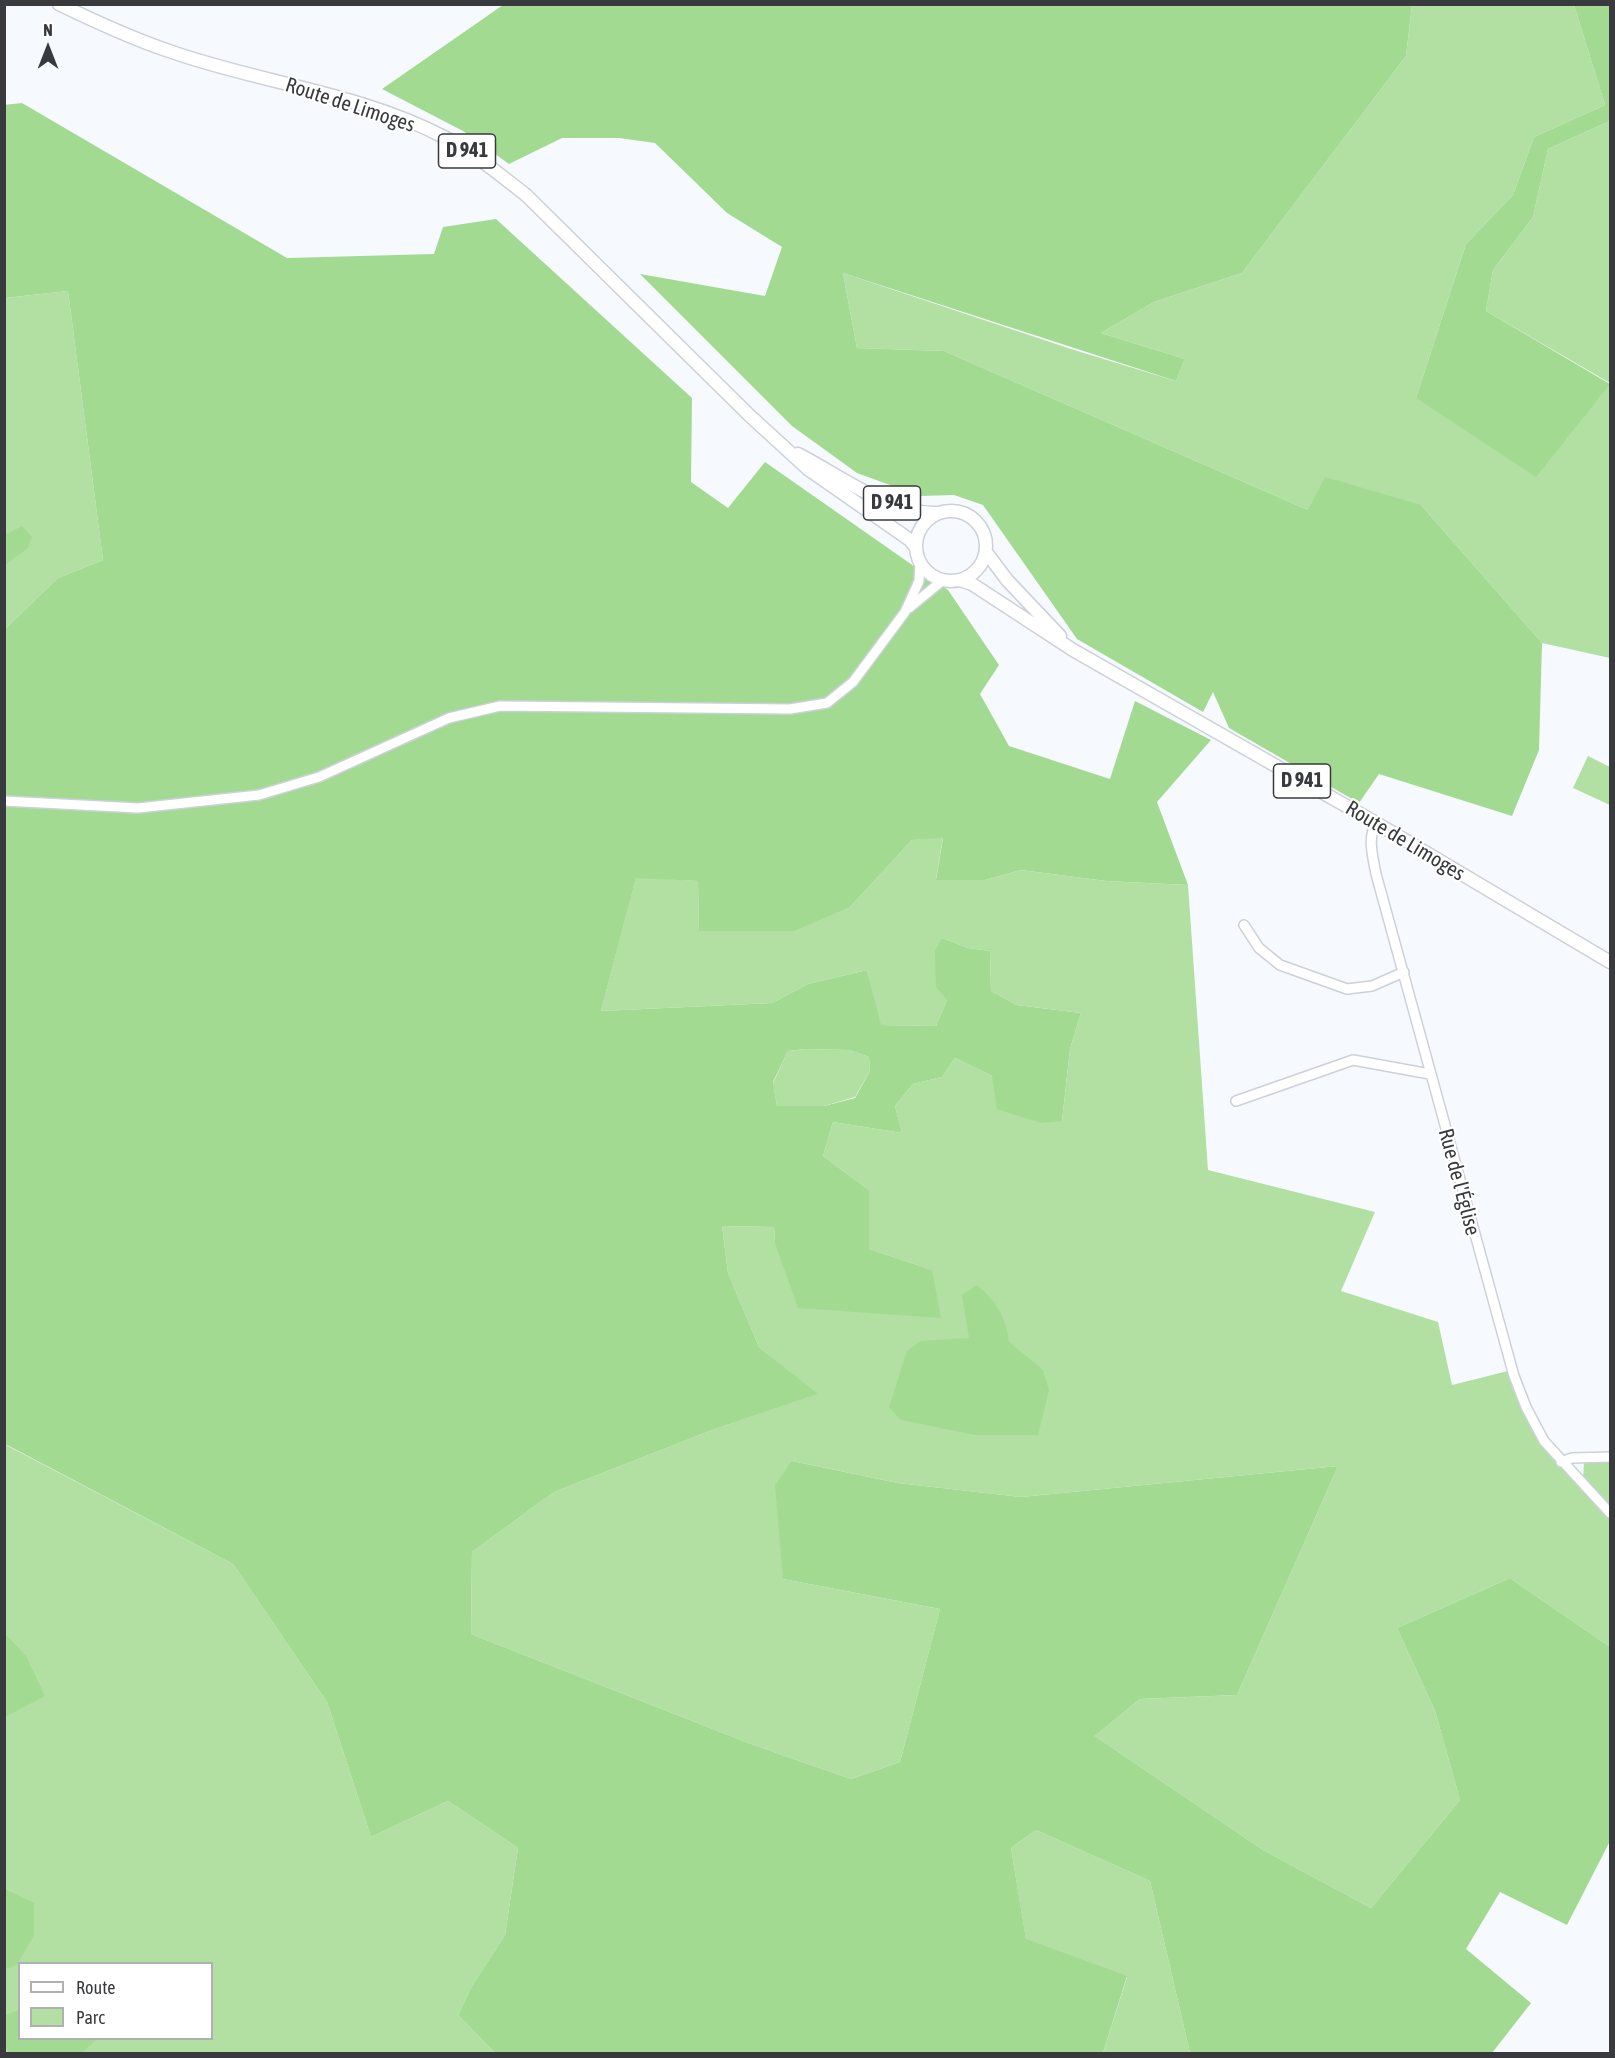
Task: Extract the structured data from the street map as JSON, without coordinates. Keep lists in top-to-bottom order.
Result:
{
  "streets": {
    "main road": ["Route de Limoges", "D 941"],
    "street": ["Rue de l'Église"]
  },
  "crossings": [
    ["Route de Limoges", "Rue de l'Église"]
  ],
  "legend": ["Route", "Parc"],
  "north": "top"
}
